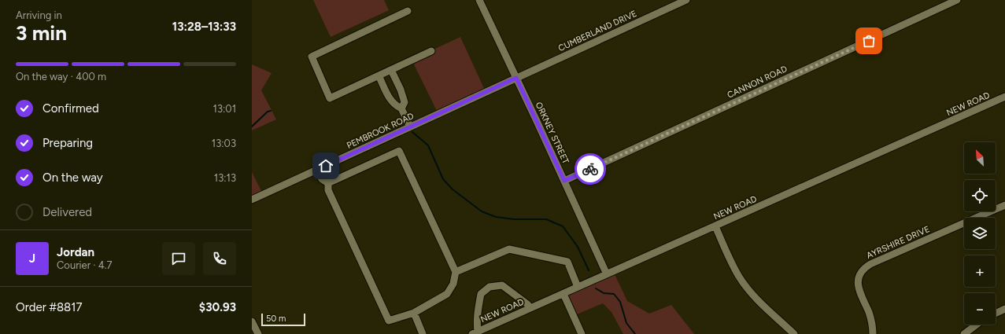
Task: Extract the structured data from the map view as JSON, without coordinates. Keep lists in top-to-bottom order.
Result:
{
  "streets": {
    "street": [
      "CUMBERLAND DRIVE",
      "CANNON ROAD",
      "NEW ROAD",
      "PEMBROOK ROAD",
      "ORKNEY STREET",
      "AYRSHIRE DRIVE"
    ]
  },
  "crossings": [
    ["CUMBERLAND DRIVE", "PEMBROOK ROAD"],
    ["CUMBERLAND DRIVE", "ORKNEY STREET"],
    ["CANNON ROAD", "ORKNEY STREET"],
    ["NEW ROAD", "ORKNEY STREET"],
    ["PEMBROOK ROAD", "ORKNEY STREET"]
  ],
  "scale_bar": "50 m",
  "north": "top left",
  "page": {
    "heading": ["3 min", "Arriving in", "13:28–13:33"],
    "panel": [
      "Jordan",
      "Courier · 4.7",
      "Order #8817",
      "$30.93"
    ],
    "bar": "On the way · 400 m",
    "list": [
      ["Confirmed", "13:01"],
      ["Preparing", "13:03"],
      ["On the way", "13:13"],
      "Delivered"
    ],
    "map_buttons": ["+", "−"],
    "round": "J",
    "scale": "50 m"
  }
}
